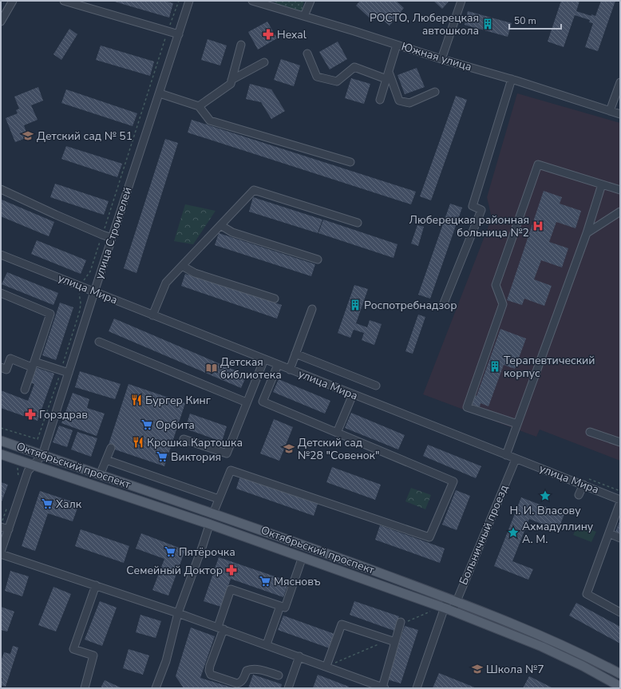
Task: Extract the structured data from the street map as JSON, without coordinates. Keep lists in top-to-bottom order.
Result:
{
  "streets": {
    "main road": ["Октябрьский проспект"],
    "street": [
      "Южная улица",
      "улица Строителей",
      "улица Мира",
      "Больничный проезд"
    ]
  },
  "crossings": [
    ["улица Строителей", "улица Мира"],
    ["улица Строителей", "Октябрьский проспект"],
    ["улица Мира", "Больничный проезд"],
    ["Октябрьский проспект", "Больничный проезд"]
  ],
  "places": {
    "building": ["РОСТО, Люберецкая автошкола", "Роспотребнадзор", "Терапевтический корпус"],
    "pharmacy": ["Hexal", "Горздрав", "Семейный Доктор"],
    "school or university": ["Детский сад № 51", "Детский сад №28 \"Совенок\"", "Школа №7"],
    "hospital": ["Люберецкая районная больница №2"],
    "library": ["Детская библиотека"],
    "restaurant": ["Бургер Кинг", "Крошка Картошка"],
    "supermarket": [
      "Орбита",
      "Виктория",
      "Халк",
      "Пятёрочка",
      "Мясновъ"
    ],
    "place": ["Н. И. Власову", "Ахмадуллину А. М."]
  },
  "scale_bar": "50 m"
}
